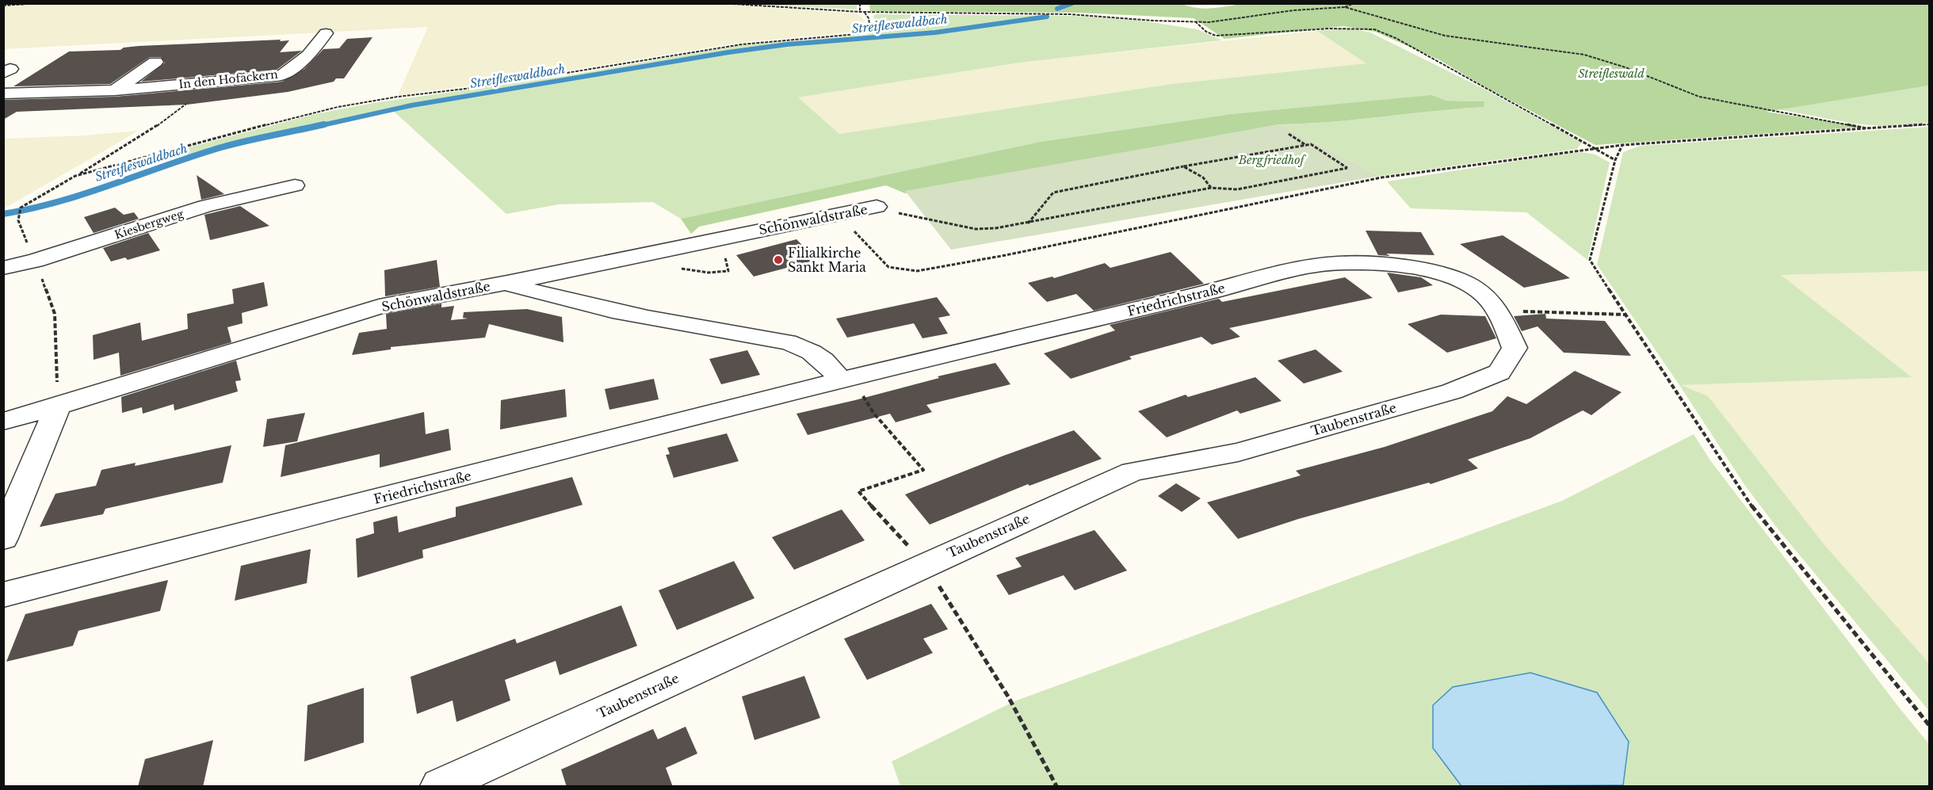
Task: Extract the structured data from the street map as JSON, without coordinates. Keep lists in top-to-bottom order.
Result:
{
  "streets": {
    "street": [
      "In den Hofäckern",
      "Schönwaldstraße",
      "Kiesbergweg",
      "Friedrichstraße",
      "Taubenstraße"
    ]
  },
  "crossings": [
    ["Friedrichstraße", "Taubenstraße"]
  ],
  "water": ["Streifleswaldbach"],
  "parks": ["Streifleswald", "Bergfriedhof"],
  "places": ["Filialkirche Sankt Maria"]
}
